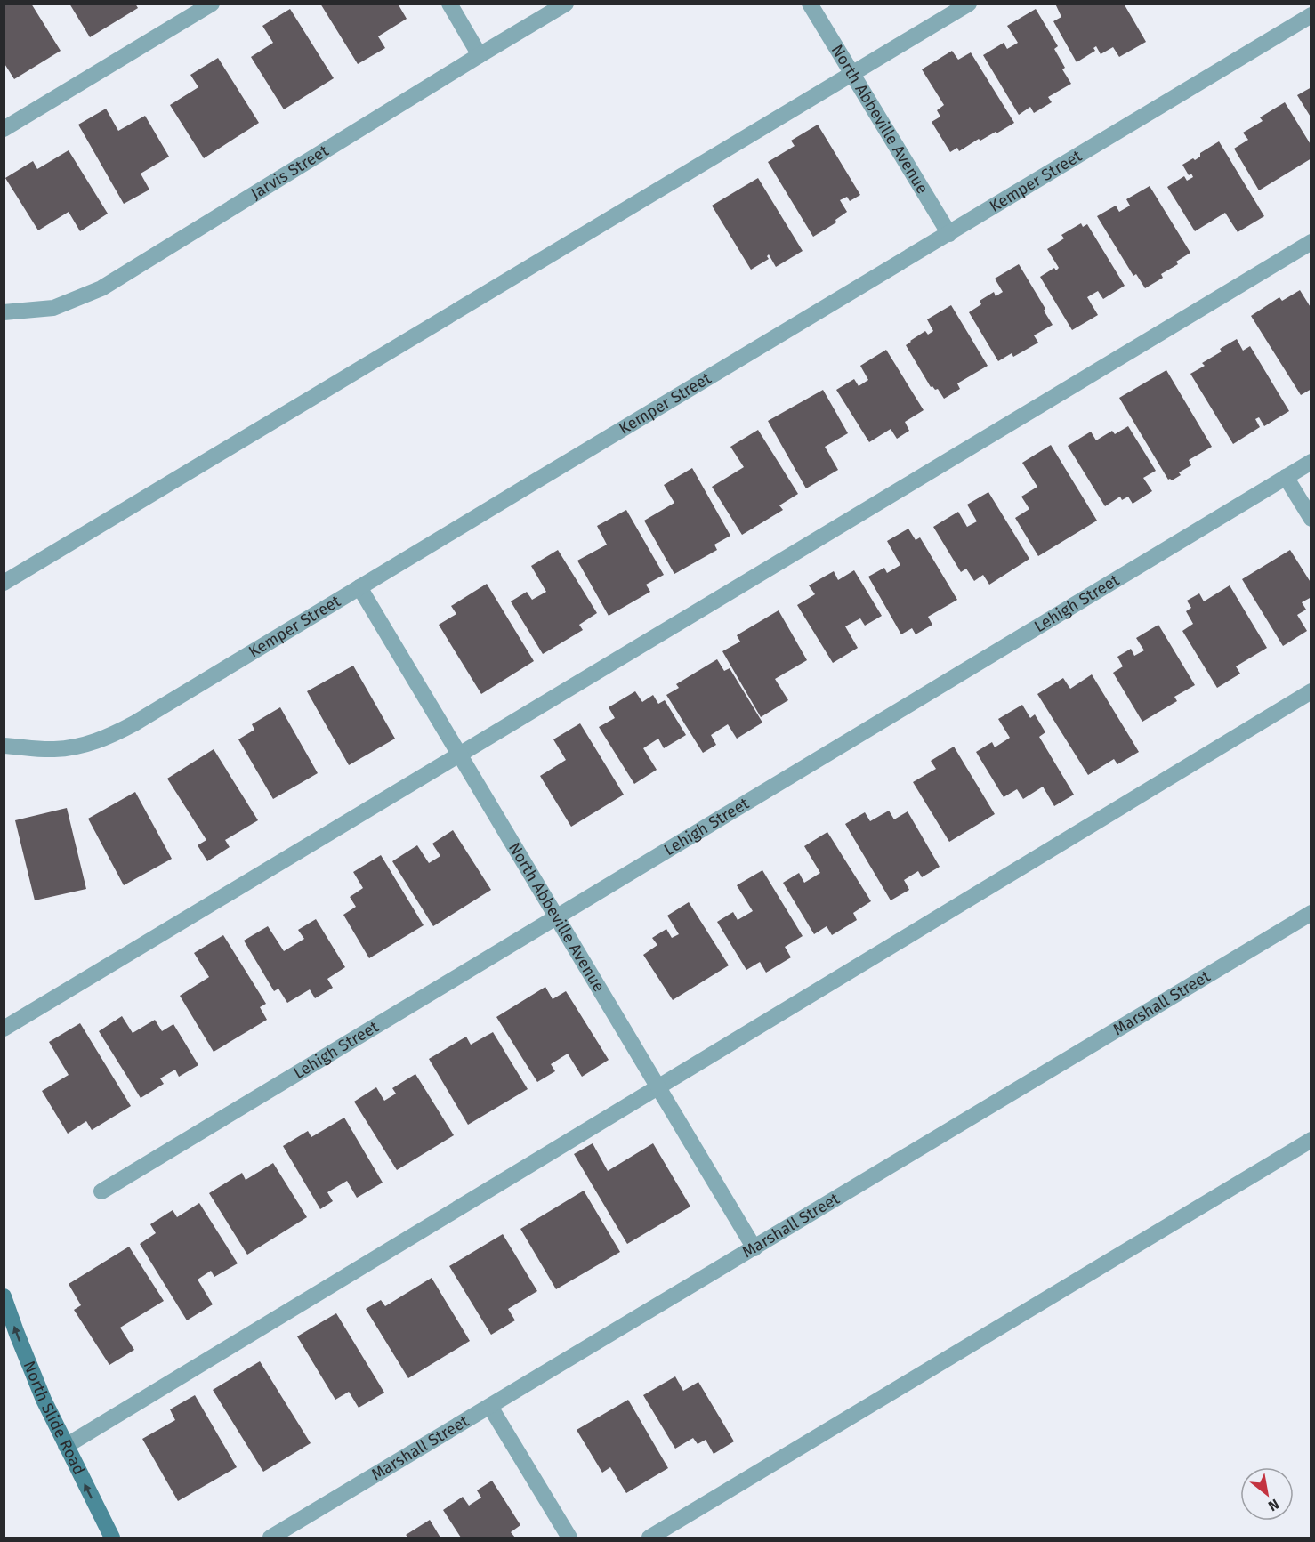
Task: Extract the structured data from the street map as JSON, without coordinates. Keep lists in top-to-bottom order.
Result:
{
  "streets": {
    "main road": ["North Slide Road"],
    "street": [
      "North Abbeville Avenue",
      "Jarvis Street",
      "Kemper Street",
      "Lehigh Street",
      "Marshall Street"
    ]
  },
  "crossings": [
    ["North Abbeville Avenue", "Kemper Street"],
    ["North Abbeville Avenue", "Lehigh Street"],
    ["North Abbeville Avenue", "Marshall Street"]
  ],
  "one_way": ["North Slide Road"],
  "north": "bottom right"
}
